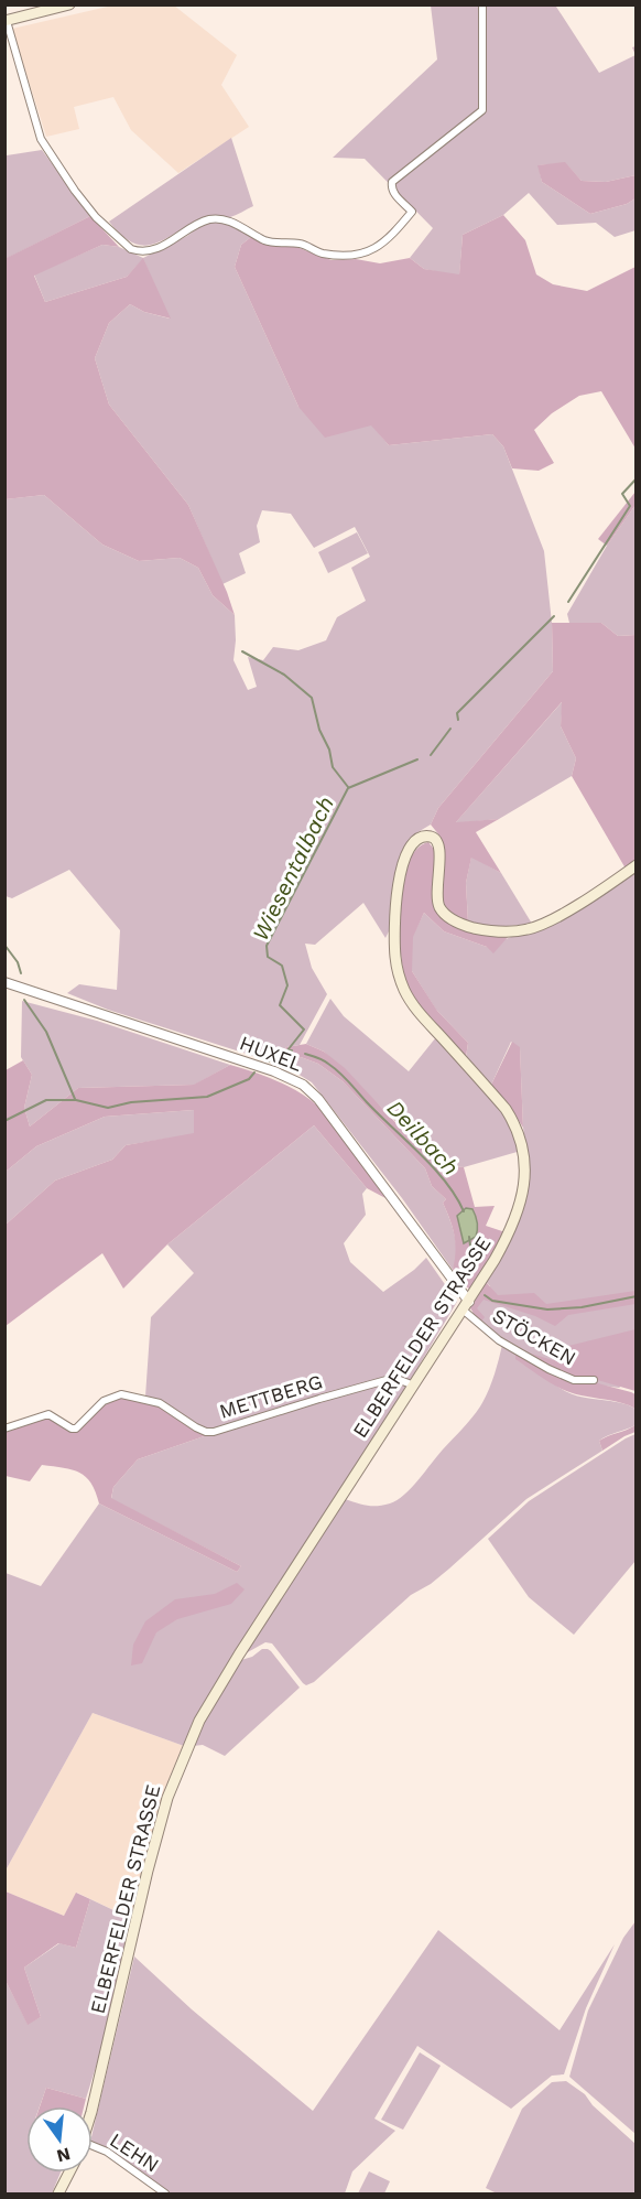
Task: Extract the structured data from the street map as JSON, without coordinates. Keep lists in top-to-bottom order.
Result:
{
  "streets": {
    "main road": ["ELBERFELDER STRASSE"],
    "street": [
      "HUXEL",
      "STÖCKEN",
      "METTBERG",
      "LEHN"
    ]
  },
  "crossings": [
    ["HUXEL", "ELBERFELDER STRASSE"],
    ["HUXEL", "STÖCKEN"],
    ["ELBERFELDER STRASSE", "STÖCKEN"],
    ["ELBERFELDER STRASSE", "METTBERG"]
  ],
  "water": ["Wiesentalbach", "Deilbach"],
  "north": "bottom"
}
